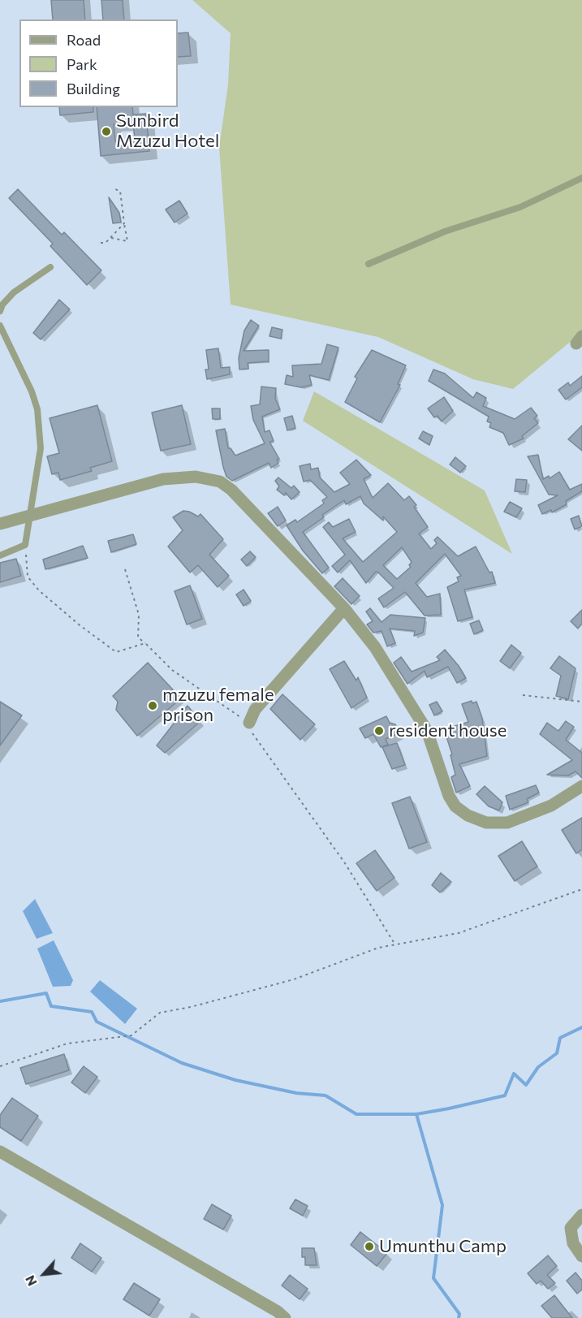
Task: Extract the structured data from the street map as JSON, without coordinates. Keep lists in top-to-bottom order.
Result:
{
  "places": [
    "Sunbird Mzuzu Hotel",
    "mzuzu female prison",
    "resident house",
    "Umunthu Camp"
  ],
  "legend": ["Road", "Park", "Building"],
  "north": "bottom left"
}
